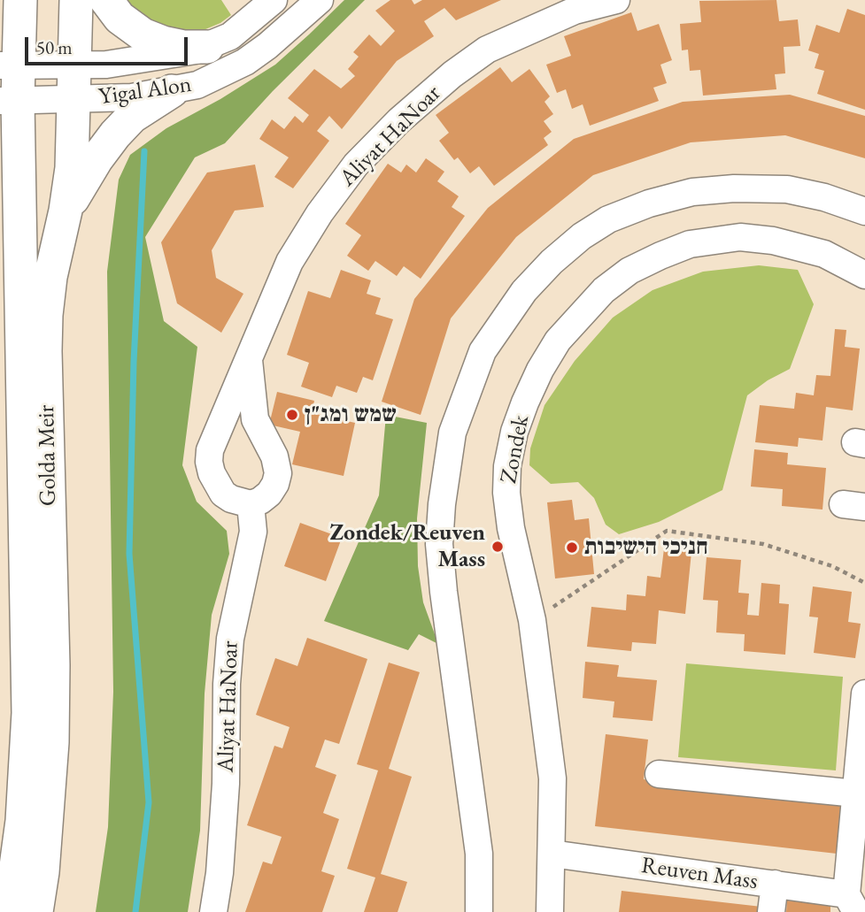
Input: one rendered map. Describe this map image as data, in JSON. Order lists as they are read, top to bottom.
{
  "streets": {
    "main road": ["Golda Meir"],
    "street": [
      "Yigal Alon",
      "Aliyat HaNoar",
      "Zondek",
      "Reuven Mass"
    ]
  },
  "crossings": [
    ["Yigal Alon", "Golda Meir"],
    ["Zondek", "Reuven Mass"]
  ],
  "places": ["שמש ומג\"ן", "Zondek/Reuven Mass", "חניכי הישיבות"],
  "scale_bar": "50 m"
}
